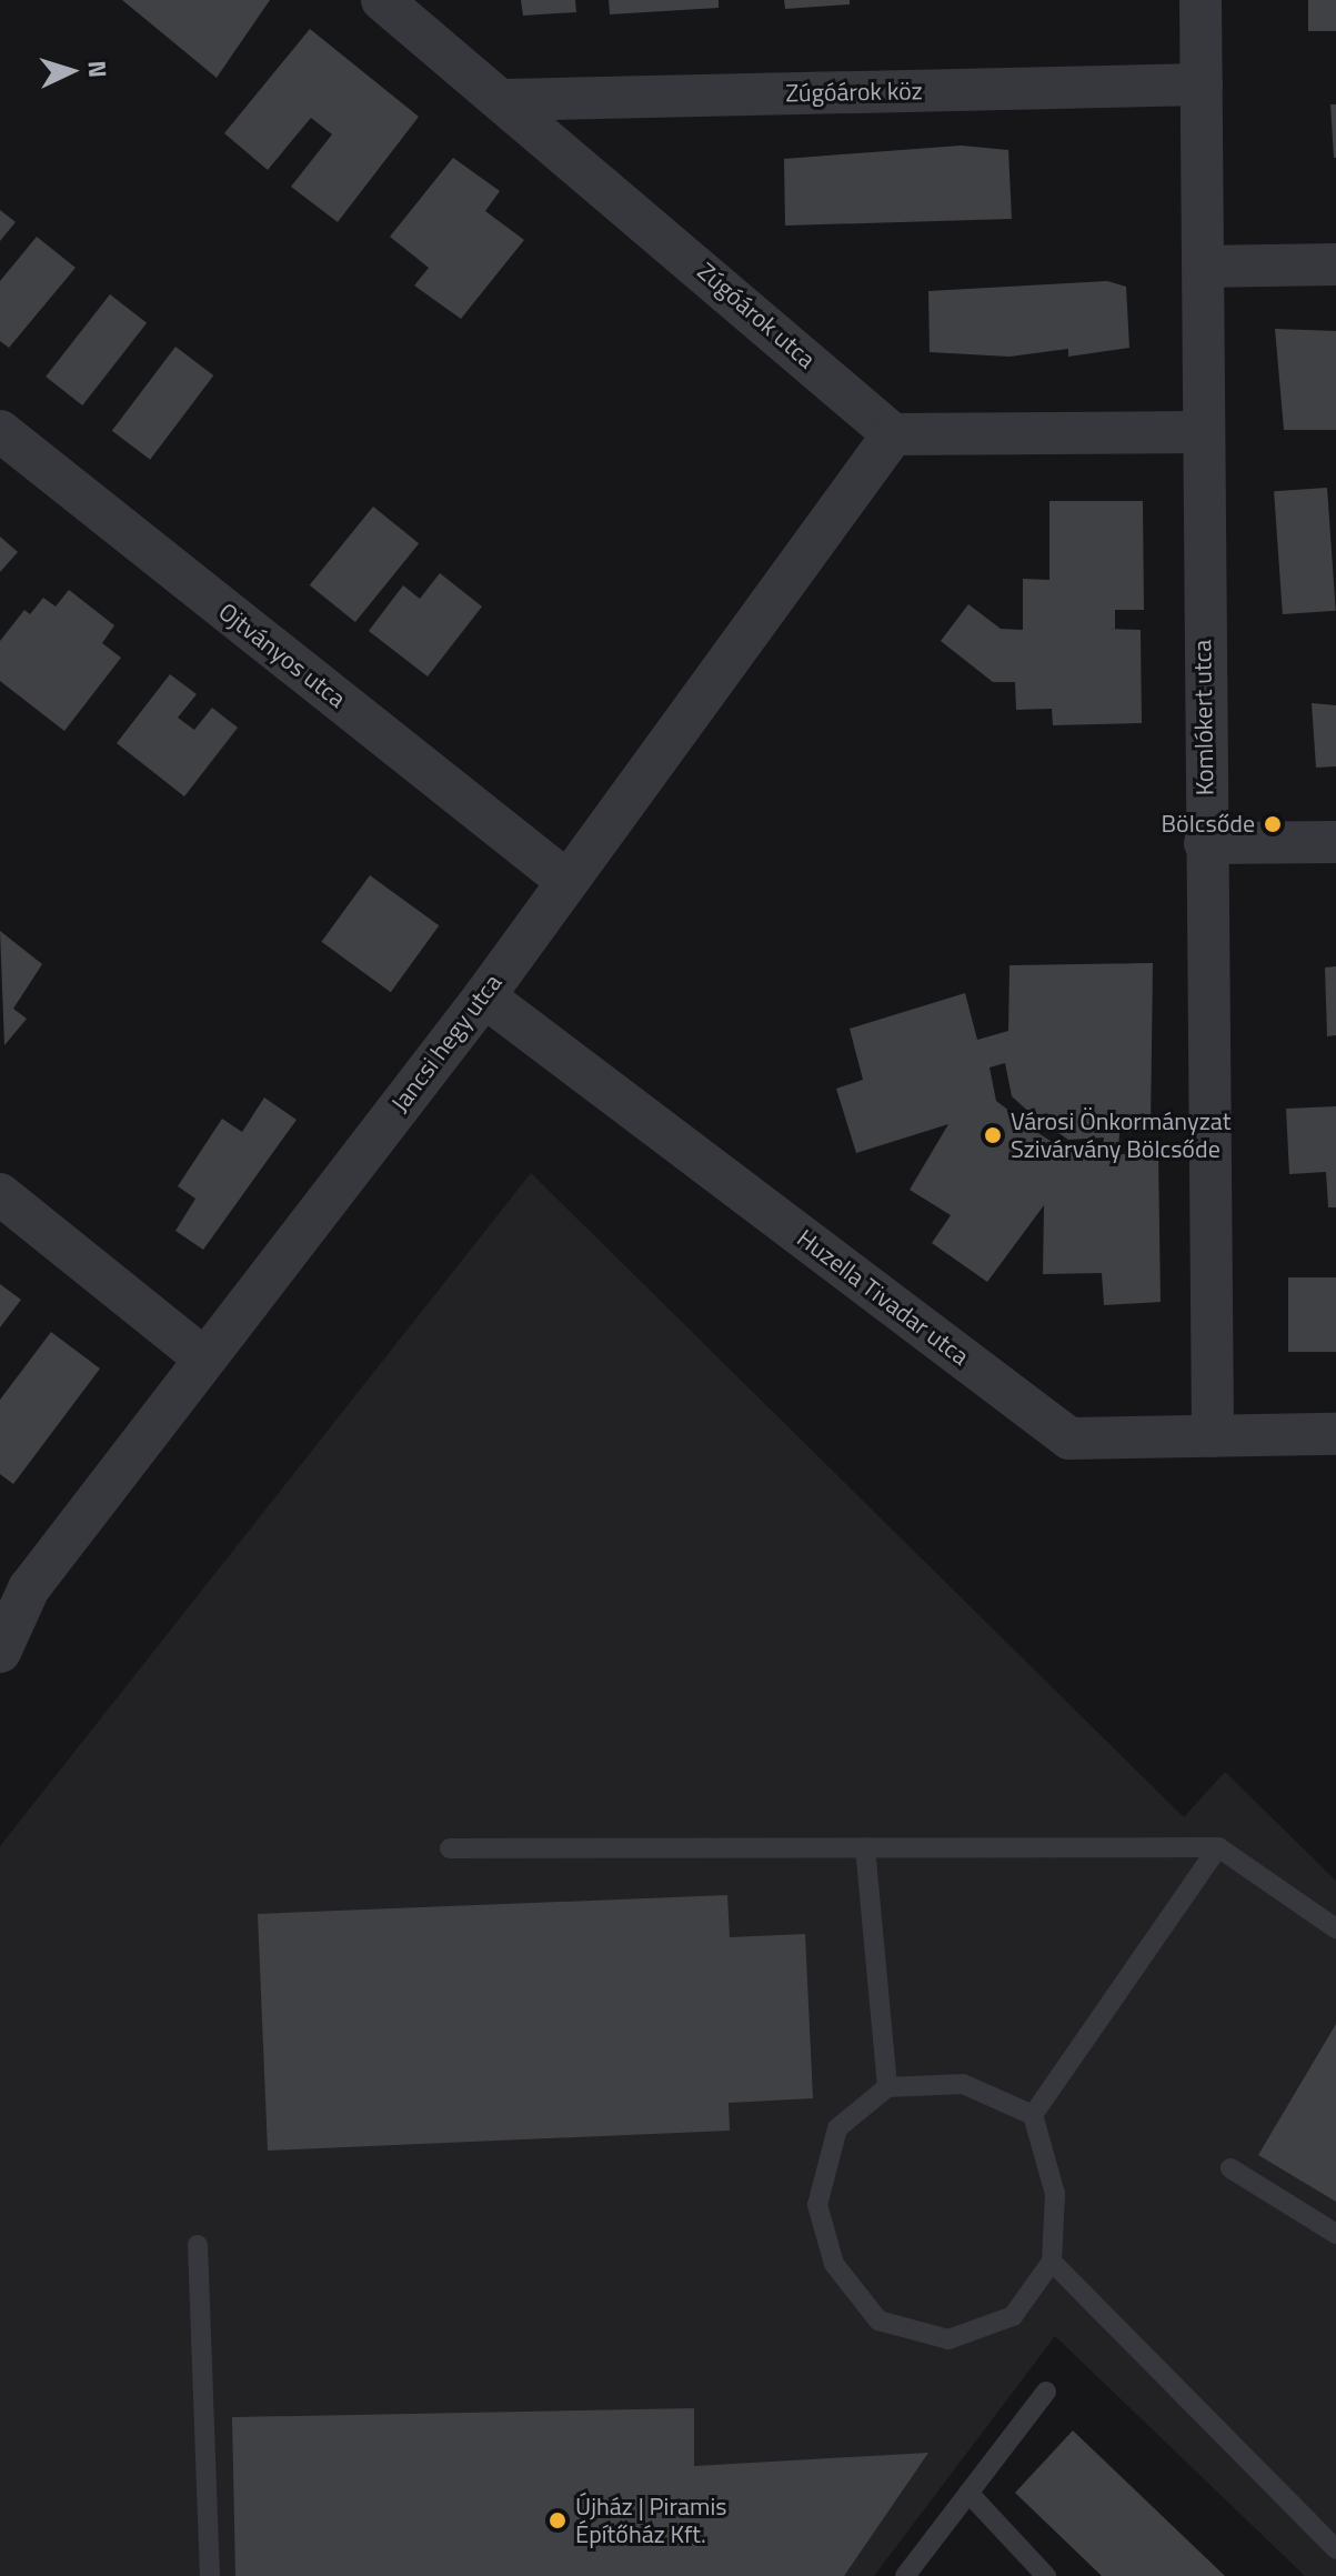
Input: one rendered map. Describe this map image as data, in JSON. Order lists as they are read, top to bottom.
{
  "streets": {
    "street": [
      "Zúgóárok köz",
      "Zúgóárok utca",
      "Ojtványos utca",
      "Komlókert utca",
      "Jancsi hegy utca",
      "Huzella Tivadar utca"
    ]
  },
  "crossings": [
    ["Zúgóárok köz", "Zúgóárok utca"],
    ["Zúgóárok köz", "Komlókert utca"],
    ["Zúgóárok utca", "Jancsi hegy utca"],
    ["Ojtványos utca", "Jancsi hegy utca"],
    ["Komlókert utca", "Huzella Tivadar utca"],
    ["Jancsi hegy utca", "Huzella Tivadar utca"]
  ],
  "places": ["Bölcsőde", "Városi Önkormányzat Szivárvány Bölcsőde", "Újház | Piramis Építőház Kft."],
  "north": "right"
}
